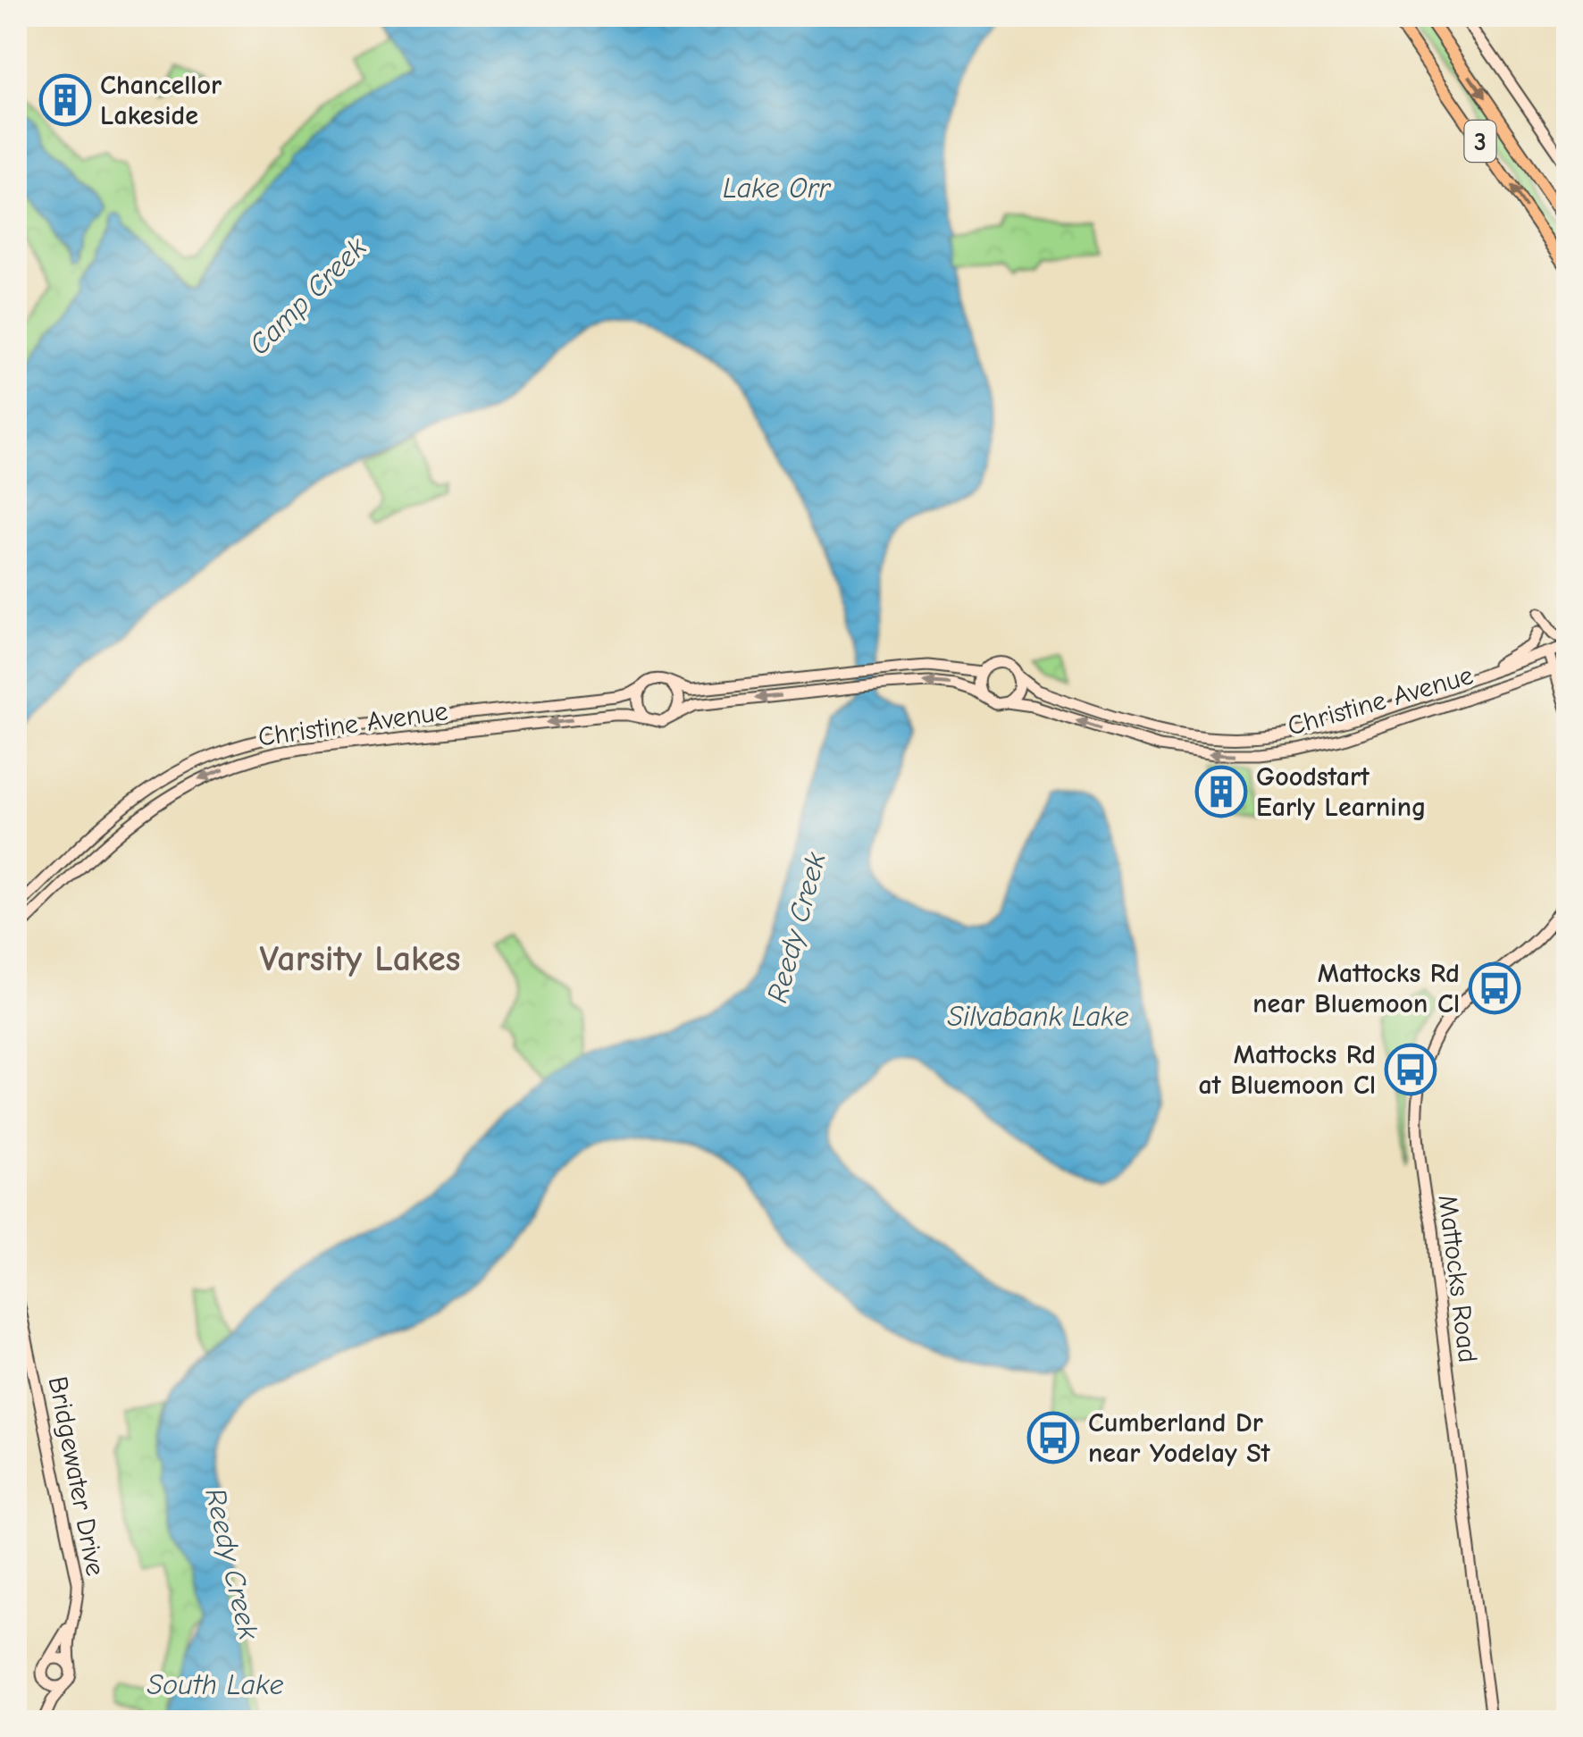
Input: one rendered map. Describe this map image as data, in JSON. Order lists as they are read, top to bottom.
{
  "streets": {
    "main road": [
      "3",
      "Christine Avenue",
      "Mattocks Road",
      "Bridgewater Drive"
    ]
  },
  "districts": ["Varsity Lakes"],
  "water": [
    "Lake Orr",
    "Camp Creek",
    "Reedy Creek",
    "Silvabank Lake",
    "South Lake"
  ],
  "places": {
    "building": ["Chancellor Lakeside", "Goodstart Early Learning"],
    "bus stop": ["Mattocks Rd near Bluemoon Cl", "Mattocks Rd at Bluemoon Cl", "Cumberland Dr near Yodelay St"]
  }
}
